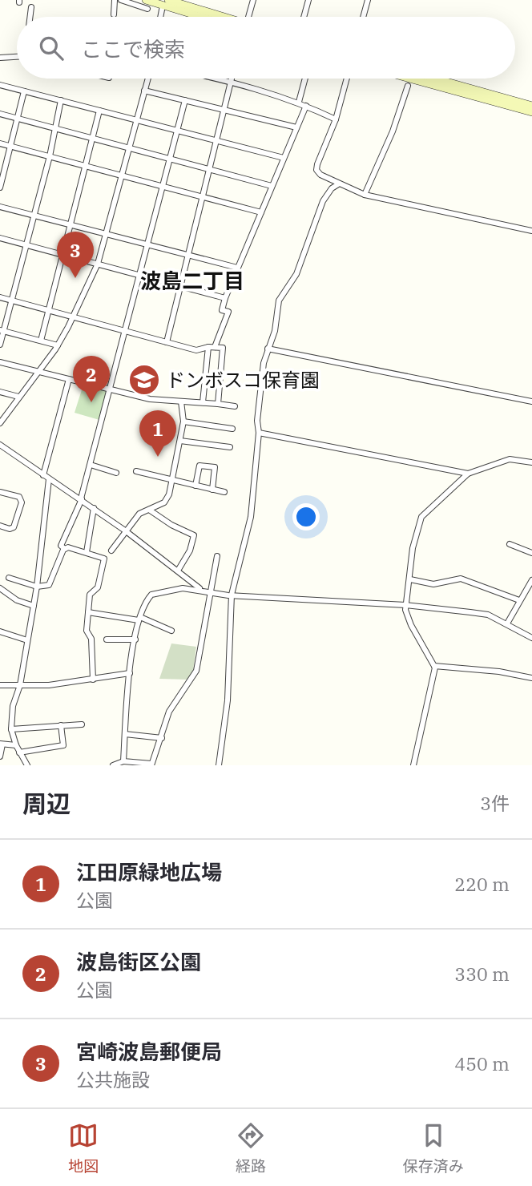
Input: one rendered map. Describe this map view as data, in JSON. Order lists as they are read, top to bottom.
{
  "districts": ["波島二丁目"],
  "places": {
    "school or university": ["ドンボスコ保育園"]
  },
  "page": {
    "search": "ここで検索",
    "pins": ["3", "2", "1"],
    "heading": ["周辺", "3件"],
    "list": [
      {
        "mark": "1",
        "name": "江田原緑地広場",
        "note": "公園",
        "value": "220 m"
      },
      {
        "mark": "2",
        "name": "波島街区公園",
        "note": "公園",
        "value": "330 m"
      },
      {
        "mark": "3",
        "name": "宮崎波島郵便局",
        "note": "公共施設",
        "value": "450 m"
      }
    ],
    "nav": ["地図", "経路", "保存済み"]
  }
}
